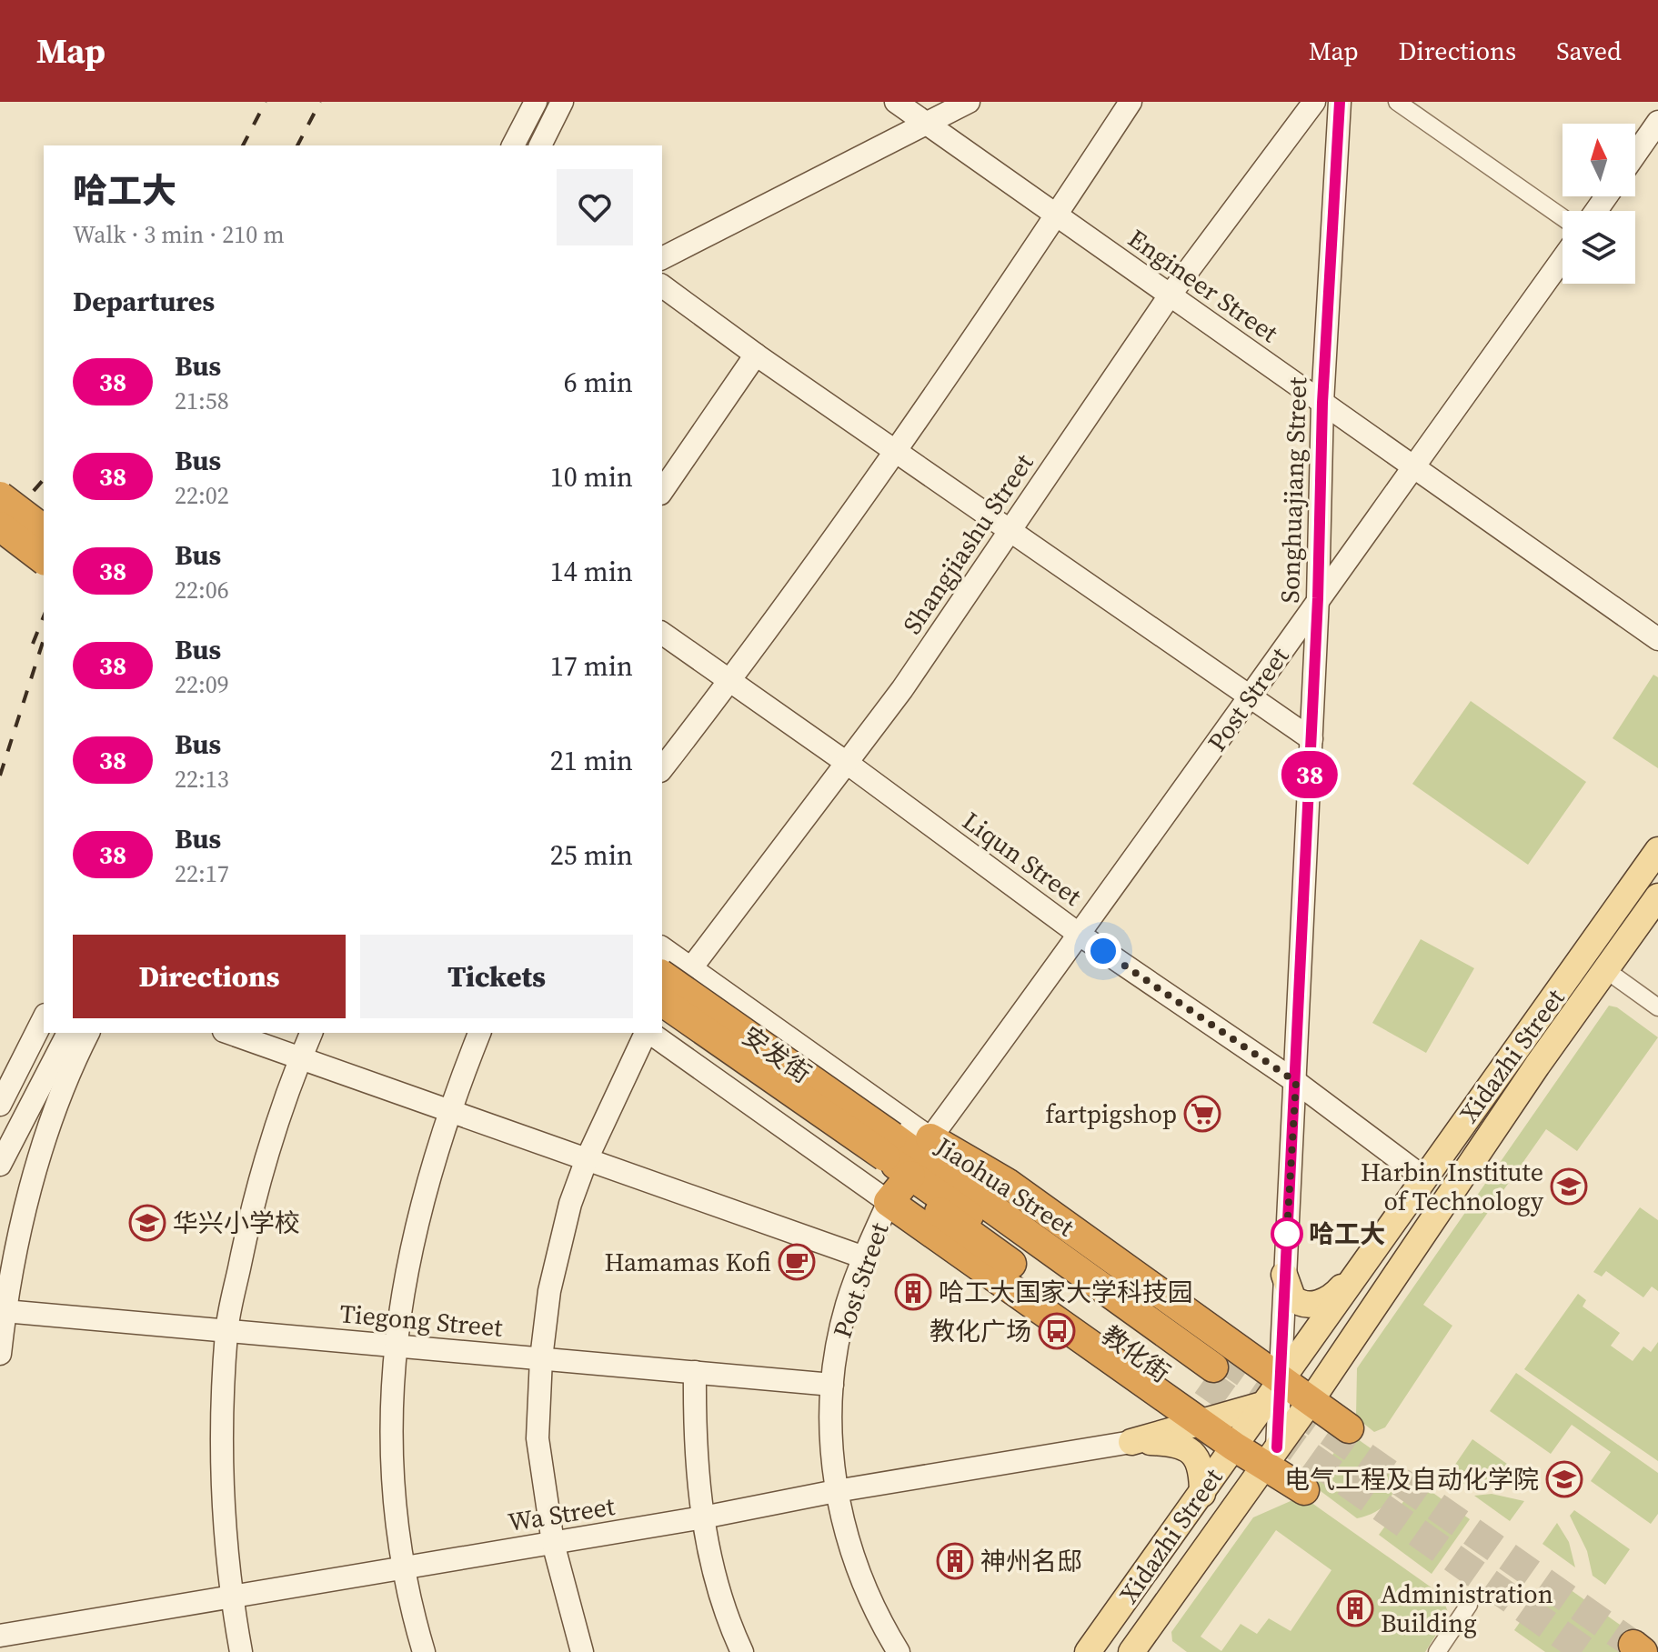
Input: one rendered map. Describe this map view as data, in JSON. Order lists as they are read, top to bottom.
{
  "streets": {
    "highway": ["安发街", "Jiaohua Street"],
    "main road": ["Xidazhi Street"],
    "street": [
      "Engineer Street",
      "Songhuajiang Street",
      "Shangjiashu Street",
      "Post Street",
      "Liqun Street",
      "Tiegong Street",
      "Wa Street"
    ]
  },
  "crossings": [
    ["Engineer Street", "Songhuajiang Street"],
    ["Engineer Street", "Shangjiashu Street"],
    ["Engineer Street", "Post Street"],
    ["Songhuajiang Street", "Post Street"],
    ["Songhuajiang Street", "Liqun Street"],
    ["Songhuajiang Street", "Xidazhi Street"],
    ["Songhuajiang Street", "Jiaohua Street"],
    ["Shangjiashu Street", "Liqun Street"],
    ["Shangjiashu Street", "Jiaohua Street"],
    ["Post Street", "Liqun Street"],
    ["Post Street", "Jiaohua Street"],
    ["Post Street", "Tiegong Street"],
    ["Post Street", "Wa Street"],
    ["Liqun Street", "Xidazhi Street"],
    ["Xidazhi Street", "Jiaohua Street"]
  ],
  "places": {
    "supermarket": ["fartpigshop"],
    "school or university": ["Harbin Institute of Technology", "华兴小学校", "电气工程及自动化学院"],
    "other": ["哈工大"],
    "cafe": ["Hamamas Kofi"],
    "building": ["哈工大国家大学科技园", "神州名邸", "Administration Building"],
    "bus stop": ["教化广场"]
  },
  "lines": ["bus line 38"],
  "north": "top",
  "page": {
    "header": "Map",
    "nav": ["Map", "Directions", "Saved"],
    "on_map": "38",
    "heading": [
      ["哈工大", "Walk · 3 min · 210 m"],
      "Departures"
    ],
    "list": [
      {
        "mark": "38",
        "name": "Bus",
        "note": "21:58",
        "value": "6 min"
      },
      {
        "mark": "38",
        "name": "Bus",
        "note": "22:02",
        "value": "10 min"
      },
      {
        "mark": "38",
        "name": "Bus",
        "note": "22:06",
        "value": "14 min"
      },
      {
        "mark": "38",
        "name": "Bus",
        "note": "22:09",
        "value": "17 min"
      },
      {
        "mark": "38",
        "name": "Bus",
        "note": "22:13",
        "value": "21 min"
      },
      {
        "mark": "38",
        "name": "Bus",
        "note": "22:17",
        "value": "25 min"
      }
    ],
    "buttons": ["Directions", "Tickets"]
  }
}
